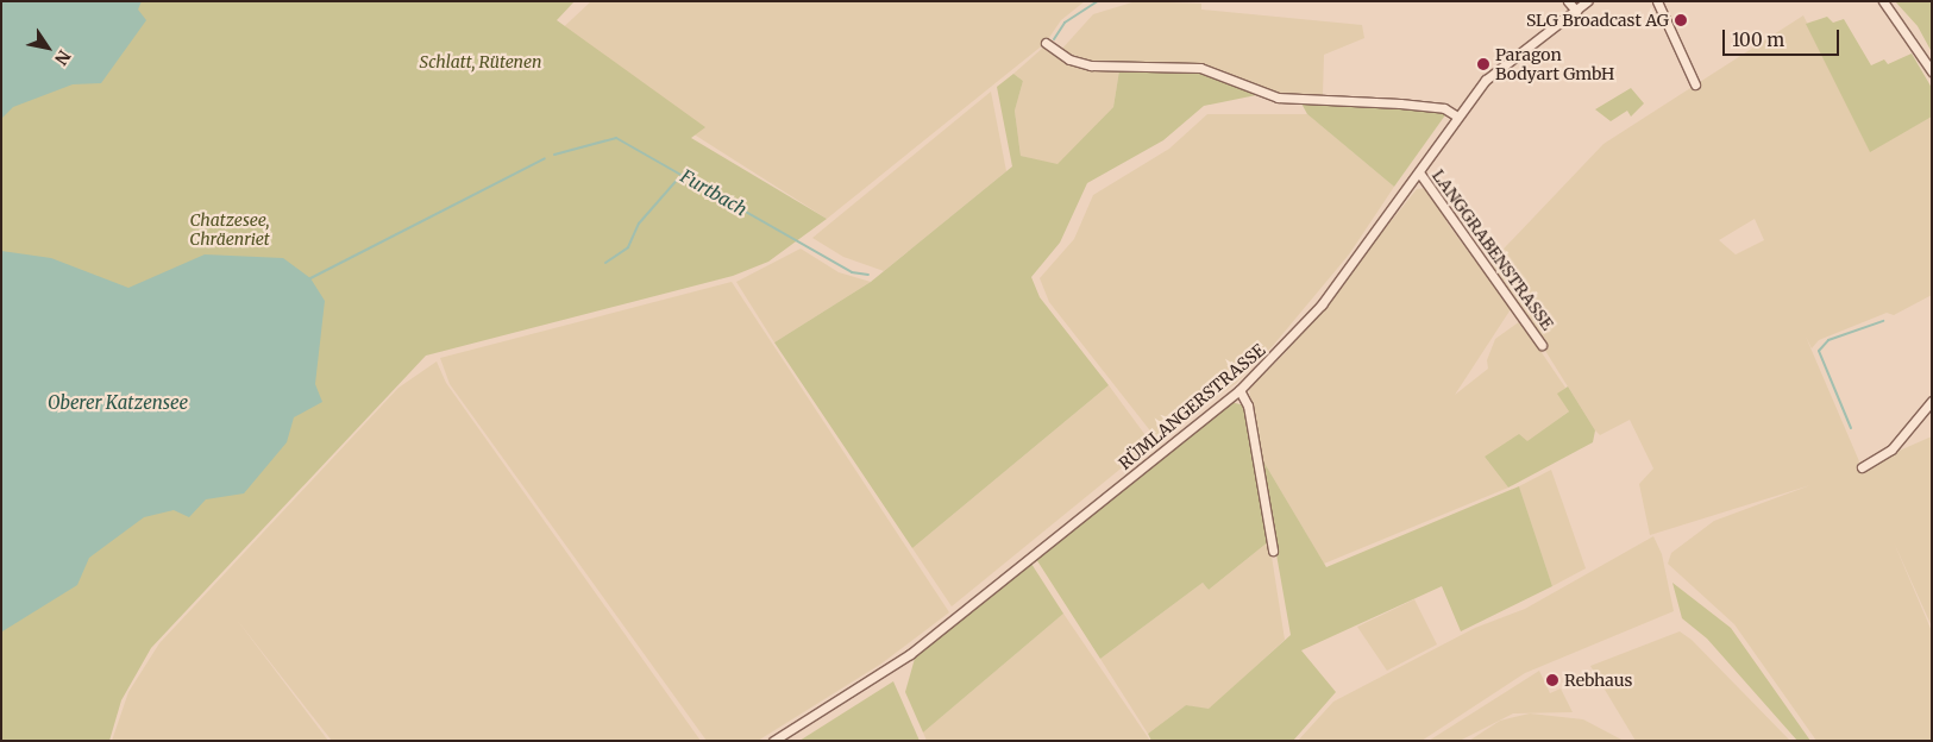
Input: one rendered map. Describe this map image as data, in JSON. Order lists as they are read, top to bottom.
{
  "streets": {
    "street": ["LANGGRABENSTRASSE", "RÜMLANGERSTRASSE"]
  },
  "crossings": [
    ["LANGGRABENSTRASSE", "RÜMLANGERSTRASSE"]
  ],
  "water": ["Furtbach", "Oberer Katzensee"],
  "parks": ["Schlatt, Rütenen", "Chatzesee, Chräenriet"],
  "places": ["SLG Broadcast AG", "Paragon Bodyart GmbH", "Rebhaus"],
  "scale_bar": "100 m",
  "north": "bottom right"
}
